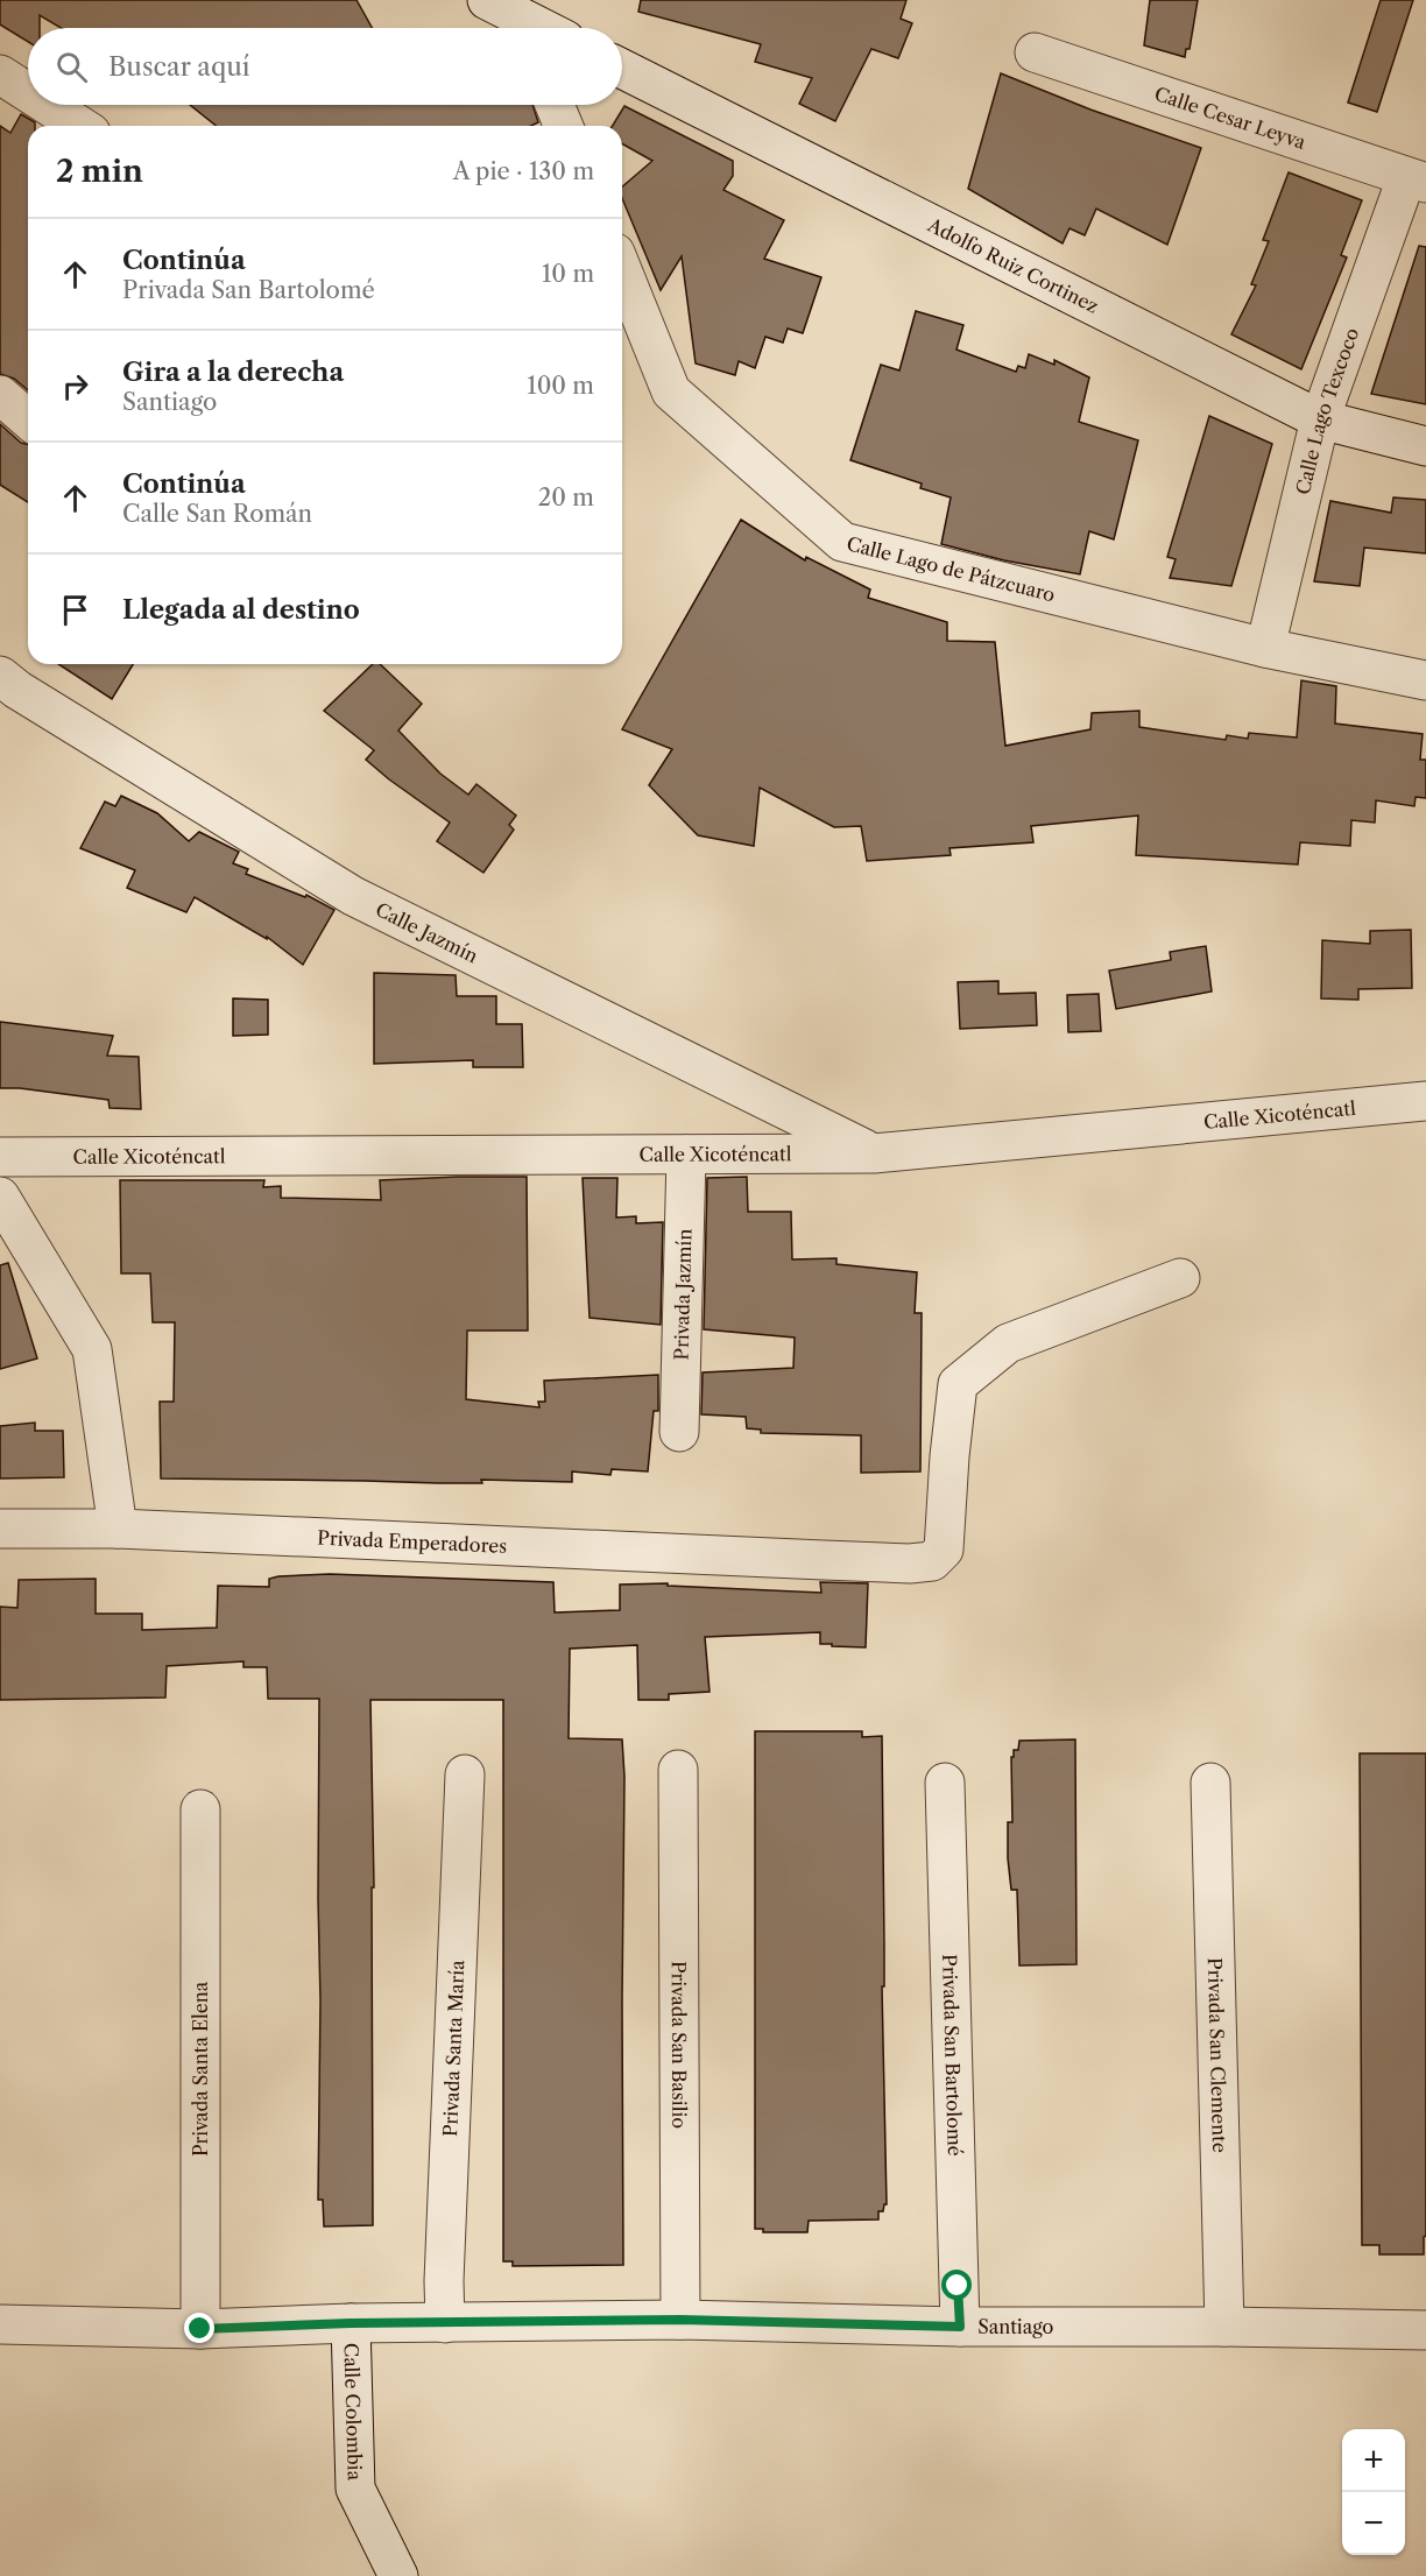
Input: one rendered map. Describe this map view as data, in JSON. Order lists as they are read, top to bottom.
{
  "streets": {
    "street": [
      "Calle Cesar Leyva",
      "Adolfo Ruiz Cortinez",
      "Calle Lago Texcoco",
      "Calle Lago de Pátzcuaro",
      "Calle Jazmín",
      "Calle Xicoténcatl",
      "Privada Jazmín",
      "Privada Emperadores",
      "Privada San Basilio",
      "Privada Santa María",
      "Privada San Bartolomé",
      "Privada San Clemente",
      "Privada Santa Elena",
      "Santiago",
      "Calle Colombia"
    ]
  },
  "crossings": [
    ["Calle Cesar Leyva", "Calle Lago Texcoco"],
    ["Adolfo Ruiz Cortinez", "Calle Lago Texcoco"],
    ["Calle Lago Texcoco", "Calle Lago de Pátzcuaro"],
    ["Calle Jazmín", "Calle Xicoténcatl"],
    ["Calle Xicoténcatl", "Privada Jazmín"],
    ["Privada San Basilio", "Santiago"],
    ["Privada Santa María", "Santiago"],
    ["Privada San Bartolomé", "Santiago"],
    ["Privada San Clemente", "Santiago"],
    ["Privada Santa Elena", "Santiago"],
    ["Santiago", "Calle Colombia"]
  ],
  "page": {
    "search": "Buscar aquí",
    "heading": ["2 min", "A pie · 130 m"],
    "list": [
      ["Continúa", "Privada San Bartolomé", "10 m"],
      ["Gira a la derecha", "Santiago", "100 m"],
      ["Continúa", "Calle San Román", "20 m"],
      "Llegada al destino"
    ],
    "map_buttons": ["+", "−"]
  }
}
